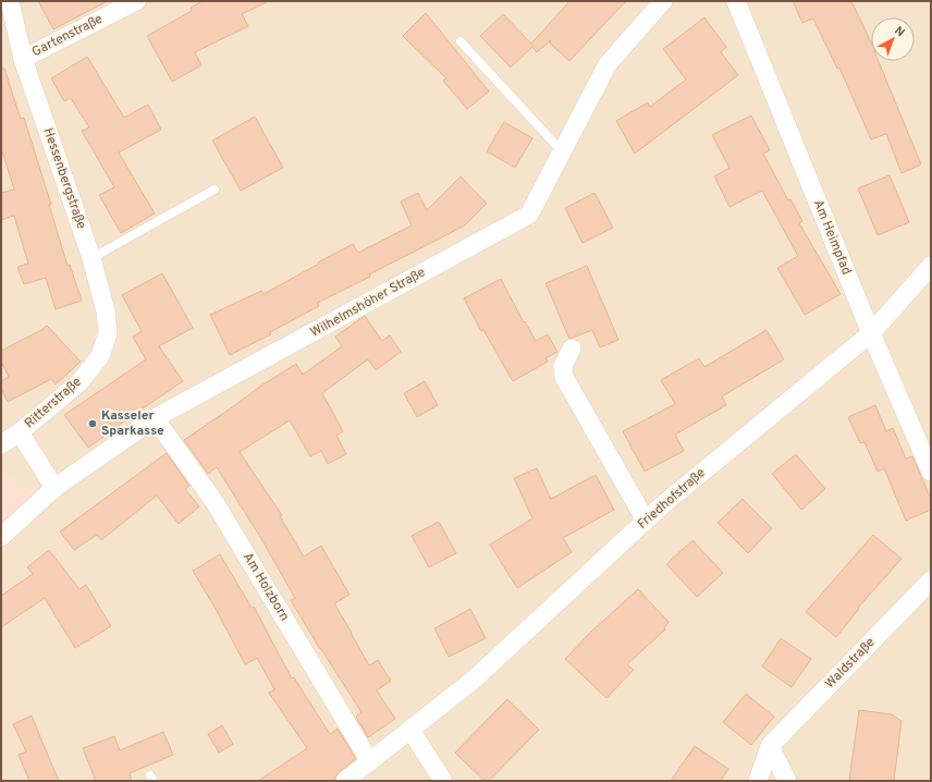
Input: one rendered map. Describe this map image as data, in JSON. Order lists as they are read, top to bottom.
{
  "streets": {
    "street": [
      "Gartenstraße",
      "Hessenbergstraße",
      "Am Heimpfad",
      "Wilhelmshöher Straße",
      "Ritterstraße",
      "Friedhofstraße",
      "Am Holzborn",
      "Waldstraße"
    ]
  },
  "crossings": [
    ["Gartenstraße", "Hessenbergstraße"],
    ["Hessenbergstraße", "Ritterstraße"],
    ["Am Heimpfad", "Friedhofstraße"],
    ["Wilhelmshöher Straße", "Am Holzborn"],
    ["Friedhofstraße", "Am Holzborn"]
  ],
  "places": ["Kasseler Sparkasse"],
  "north": "top right"
}
